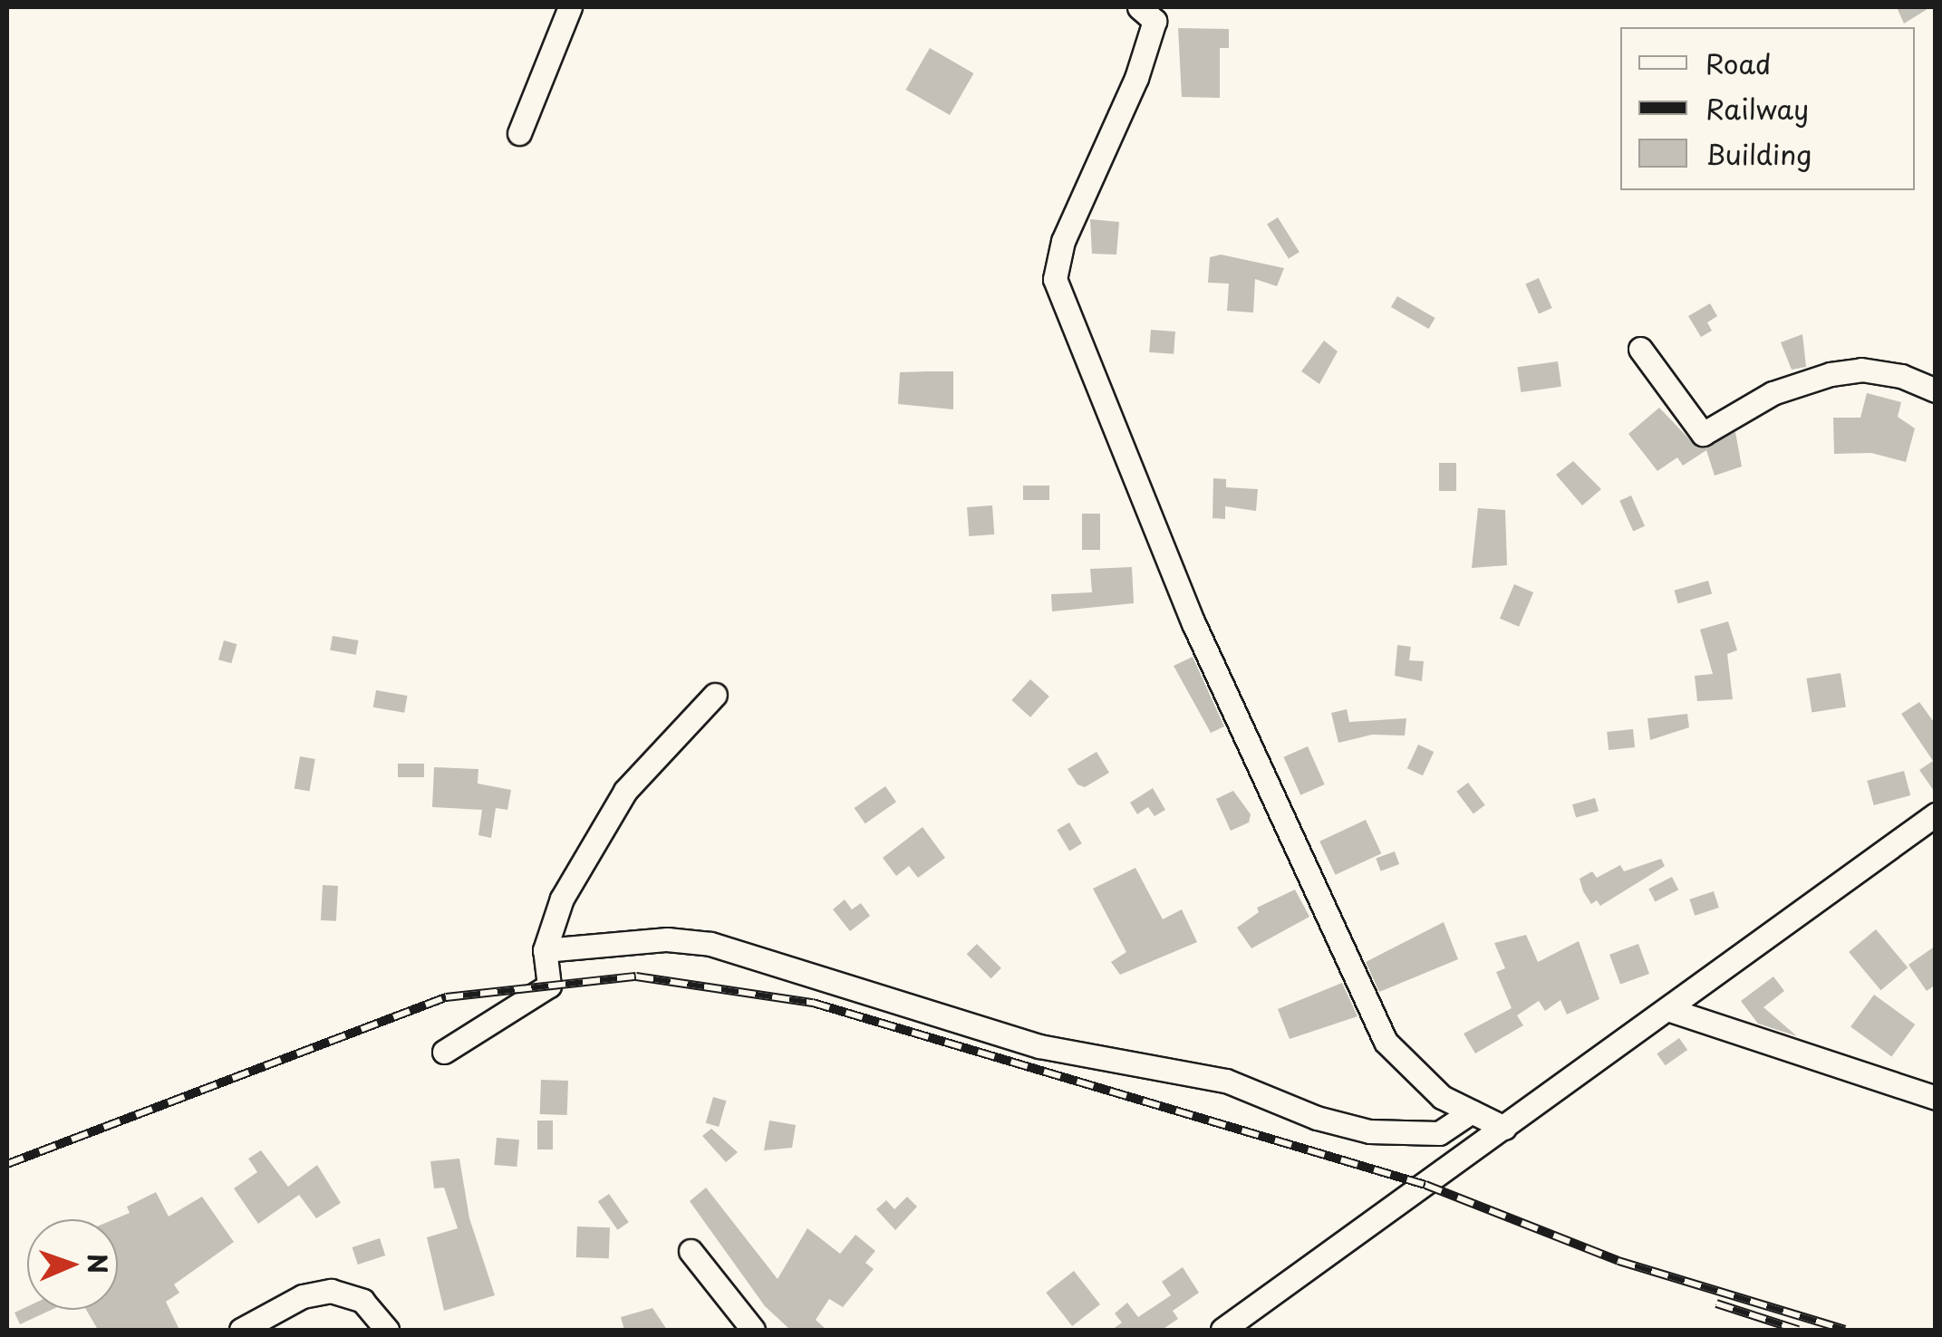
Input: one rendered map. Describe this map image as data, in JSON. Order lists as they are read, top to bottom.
{
  "legend": ["Road", "Railway", "Building"],
  "north": "right"
}
